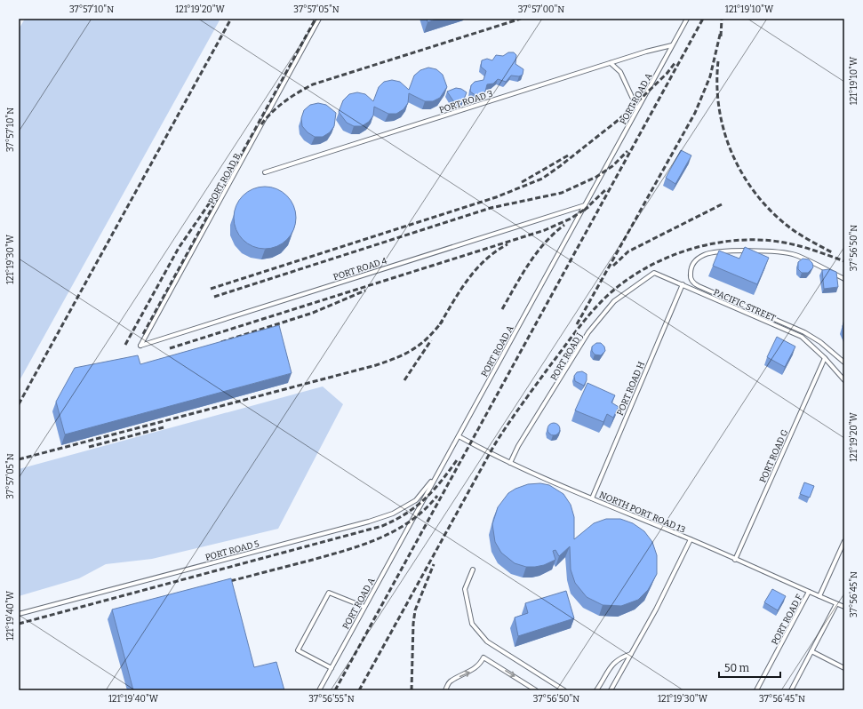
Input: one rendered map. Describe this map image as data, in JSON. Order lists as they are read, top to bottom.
{
  "streets": {
    "lane": [
      "PORT ROAD A",
      "PORT ROAD 3",
      "PORT ROAD B",
      "PORT ROAD 4",
      "PACIFIC STREET",
      "PORT ROAD J",
      "PORT ROAD H",
      "PORT ROAD G",
      "NORTH PORT ROAD 13",
      "PORT ROAD 5",
      "PORT ROAD F"
    ]
  },
  "crossings": [
    ["PORT ROAD A", "PORT ROAD 3"],
    ["PORT ROAD A", "PORT ROAD 4"],
    ["PORT ROAD A", "NORTH PORT ROAD 13"],
    ["PORT ROAD A", "PORT ROAD 5"],
    ["PORT ROAD B", "PORT ROAD 4"],
    ["PACIFIC STREET", "PORT ROAD J"],
    ["PACIFIC STREET", "PORT ROAD H"],
    ["PACIFIC STREET", "PORT ROAD G"],
    ["PORT ROAD J", "NORTH PORT ROAD 13"],
    ["PORT ROAD H", "NORTH PORT ROAD 13"],
    ["PORT ROAD G", "NORTH PORT ROAD 13"],
    ["NORTH PORT ROAD 13", "PORT ROAD F"]
  ],
  "scale_bar": "50 m",
  "coordinates": [
    "37°57'10\"N",
    "121°19'20\"W",
    "37°57'05\"N",
    "37°57'00\"N",
    "121°19'10\"W",
    "37°56'50\"N",
    "121°19'30\"W",
    "37°56'45\"N",
    "121°19'40\"W",
    "37°56'55\"N"
  ]
}
